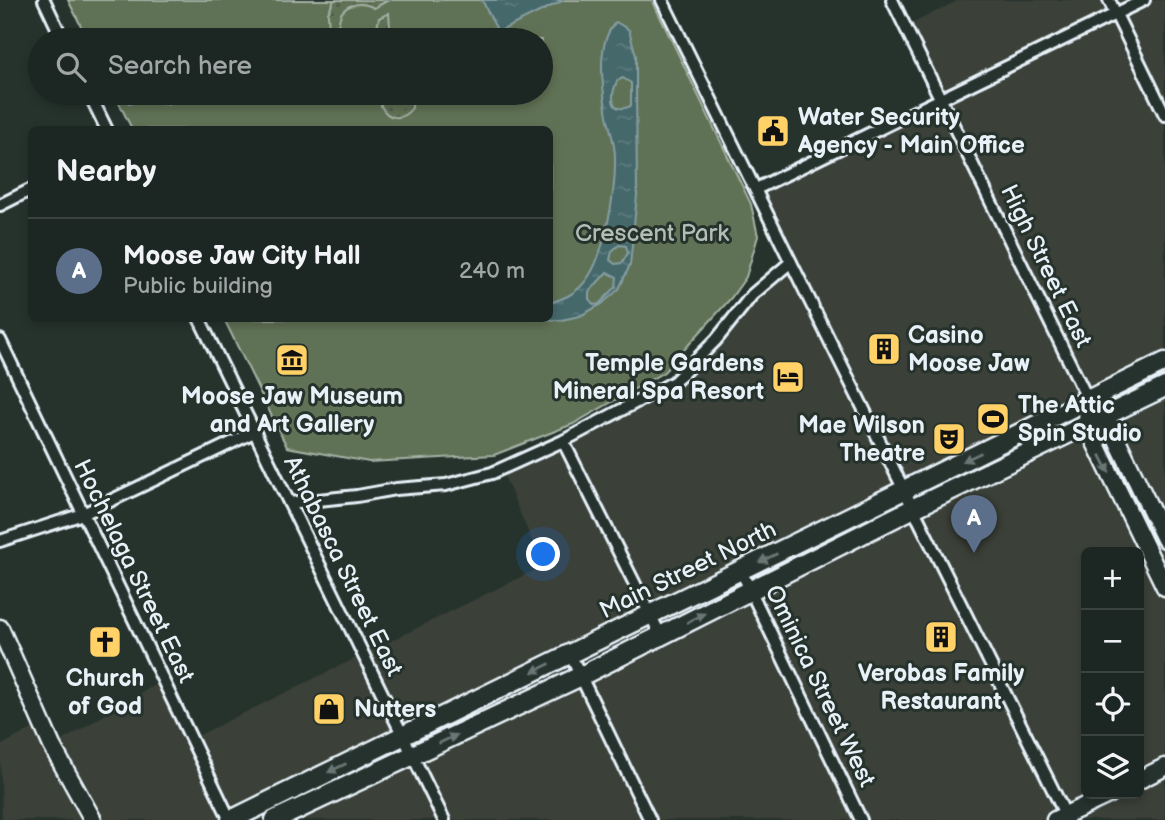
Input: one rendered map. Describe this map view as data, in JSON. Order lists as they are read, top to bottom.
{
  "streets": {
    "main road": ["Main Street North"],
    "street": [
      "High Street East",
      "Athabasca Street East",
      "Hochelaga Street East",
      "Ominica Street West"
    ]
  },
  "crossings": [
    ["High Street East", "Main Street North"],
    ["Athabasca Street East", "Main Street North"],
    ["Main Street North", "Hochelaga Street East"],
    ["Main Street North", "Ominica Street West"]
  ],
  "parks": ["Crescent Park"],
  "places": {
    "public building": ["Water Security Agency - Main Office"],
    "building": ["Casino Moose Jaw", "Verobas Family Restaurant"],
    "museum": ["Moose Jaw Museum and Art Gallery"],
    "hotel": ["Temple Gardens Mineral Spa Resort"],
    "sports": ["The Attic Spin Studio"],
    "theatre": ["Mae Wilson Theatre"],
    "church": ["Church of God"],
    "shop": ["Nutters"]
  },
  "page": {
    "search": "Search here",
    "heading": "Nearby",
    "list": [
      {
        "mark": "A",
        "name": "Moose Jaw City Hall",
        "note": "Public building",
        "value": "240 m"
      }
    ],
    "pins": "A",
    "map_buttons": ["+", "−"]
  }
}
